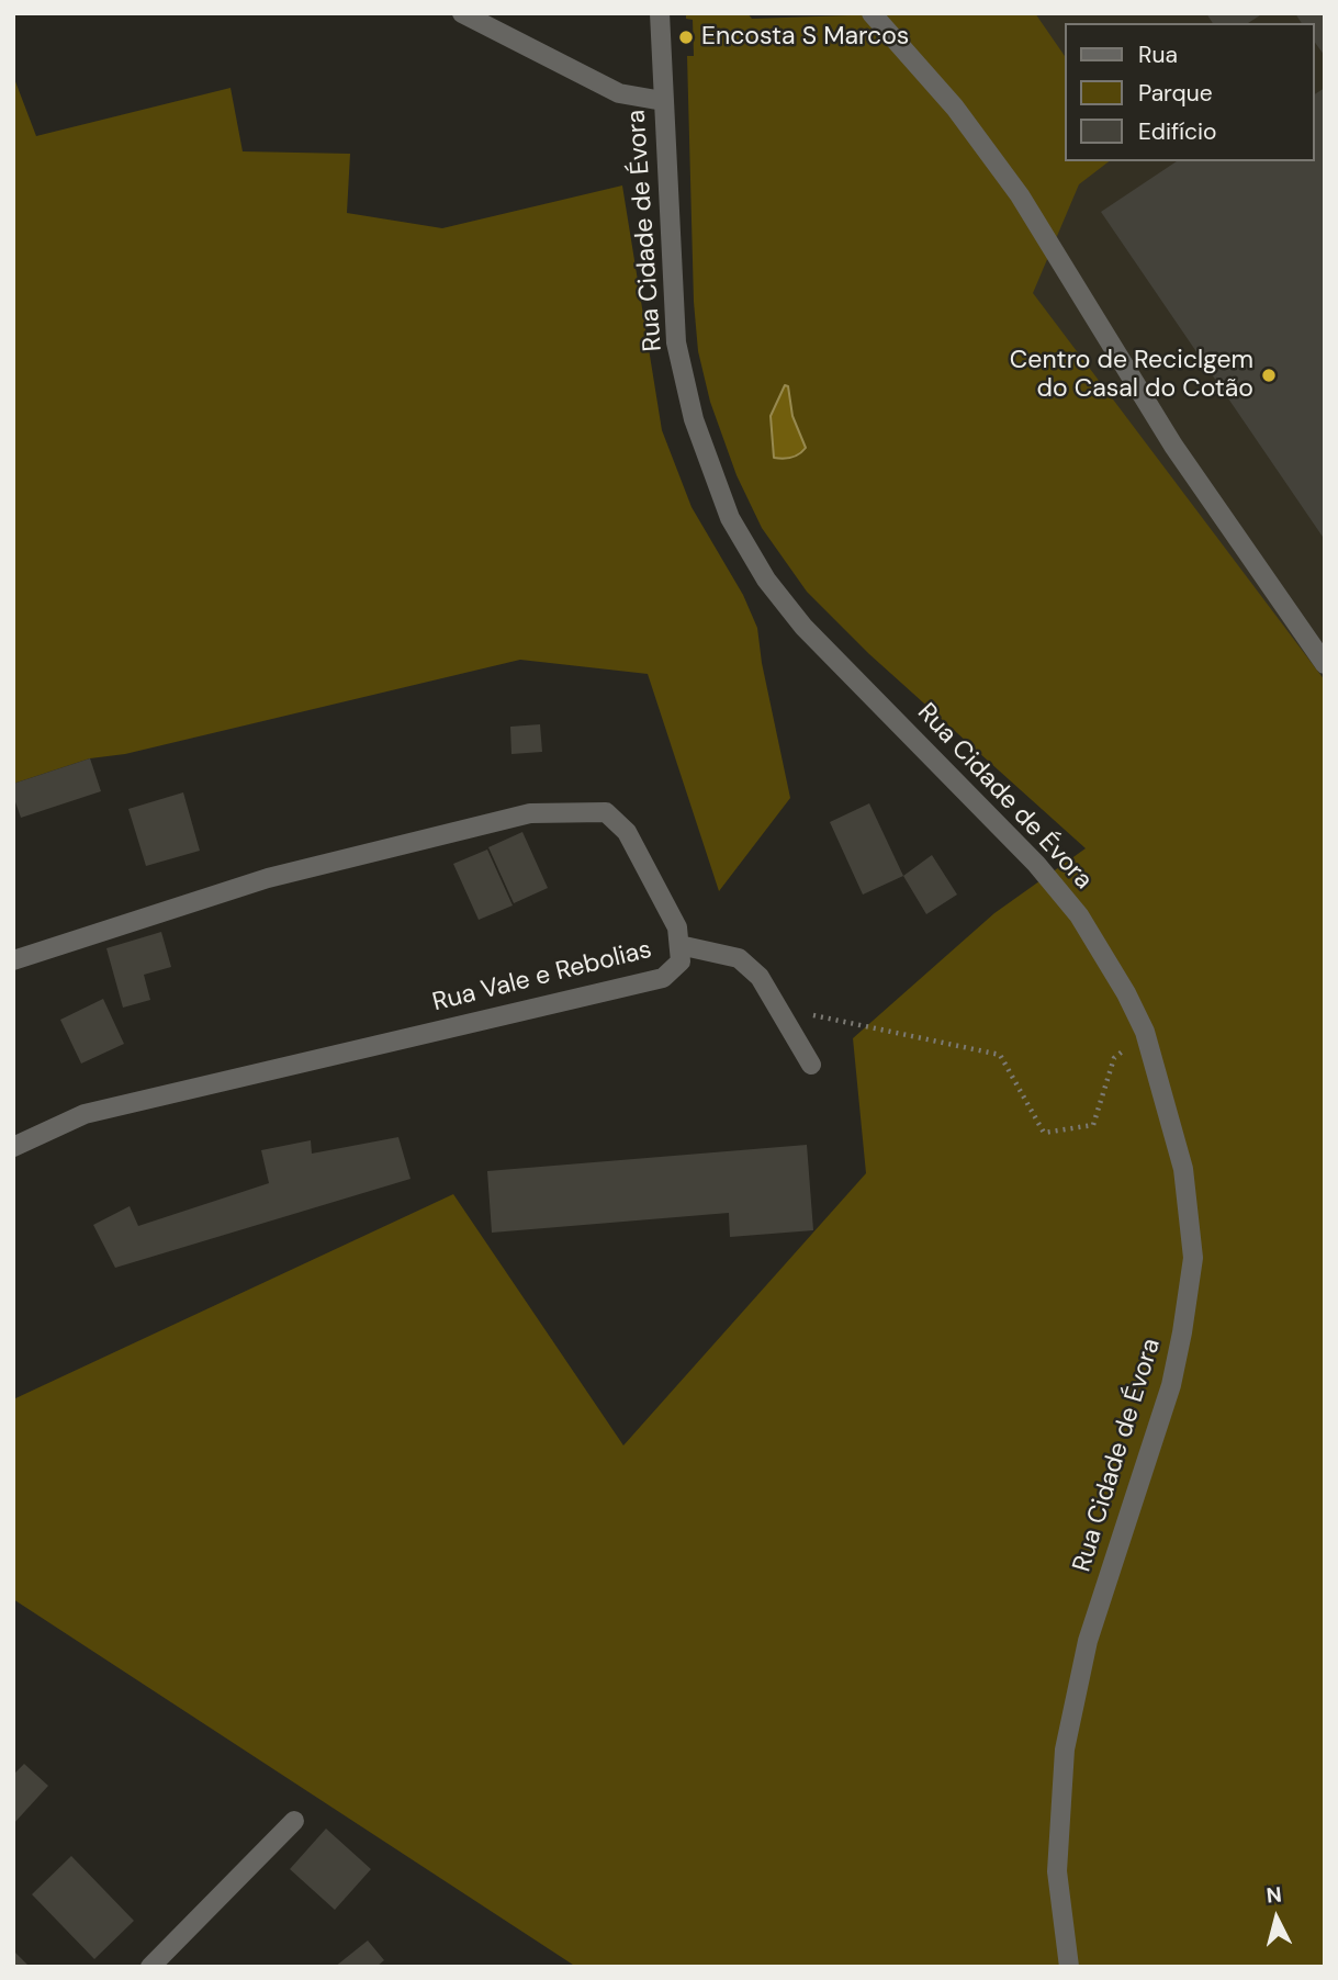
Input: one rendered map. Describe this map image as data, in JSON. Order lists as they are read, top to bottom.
{
  "streets": {
    "street": ["Rua Cidade de Évora", "Rua Vale e Rebolias"]
  },
  "places": ["Encosta S Marcos", "Centro de Reciclgem do Casal do Cotão"],
  "legend": ["Rua", "Parque", "Edifício"],
  "north": "top"
}
